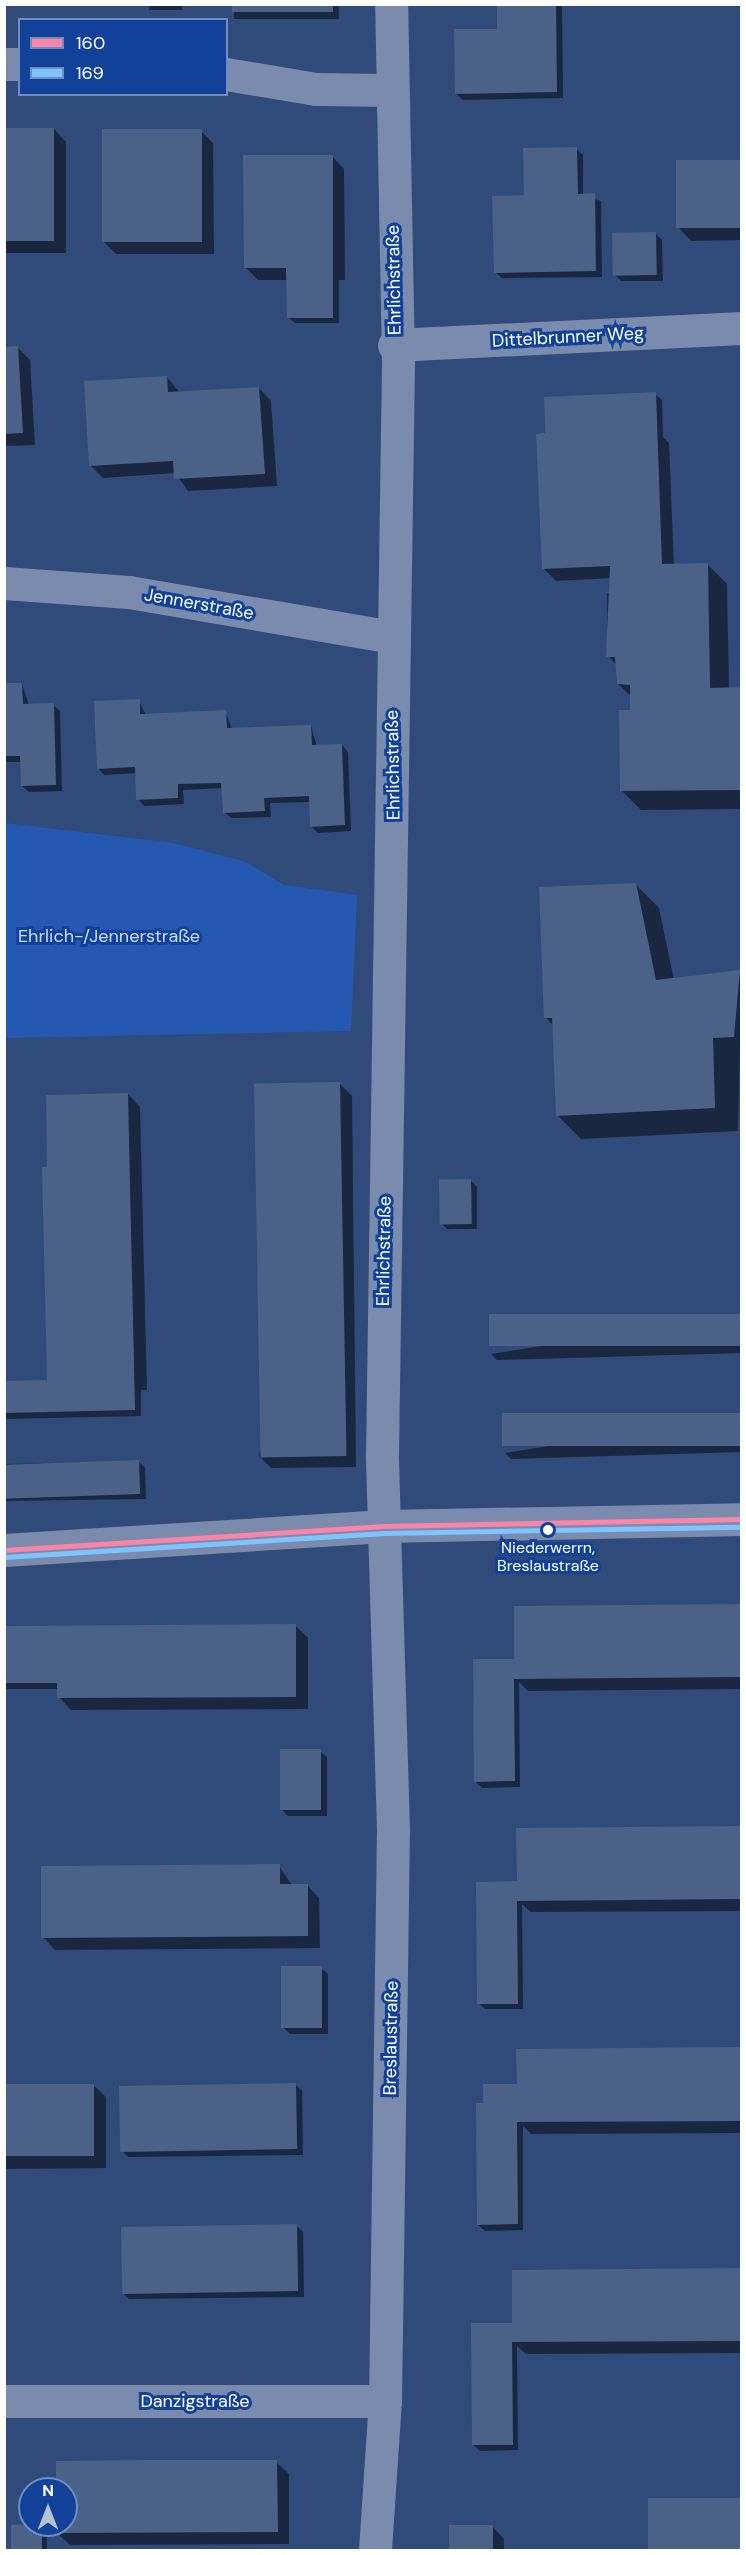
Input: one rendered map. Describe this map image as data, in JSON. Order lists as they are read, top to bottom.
{
  "streets": {
    "street": [
      "Ehrlichstraße",
      "Dittelbrunner Weg",
      "Jennerstraße",
      "Breslaustraße",
      "Danzigstraße"
    ]
  },
  "crossings": [
    ["Ehrlichstraße", "Dittelbrunner Weg"],
    ["Ehrlichstraße", "Jennerstraße"],
    ["Ehrlichstraße", "Breslaustraße"],
    ["Breslaustraße", "Danzigstraße"]
  ],
  "parks": ["Ehrlich-/Jennerstraße"],
  "places": ["Niederwerrn, Breslaustraße"],
  "lines": ["transit line 160", "transit line 169"],
  "legend": ["160", "169"],
  "north": "top"
}
